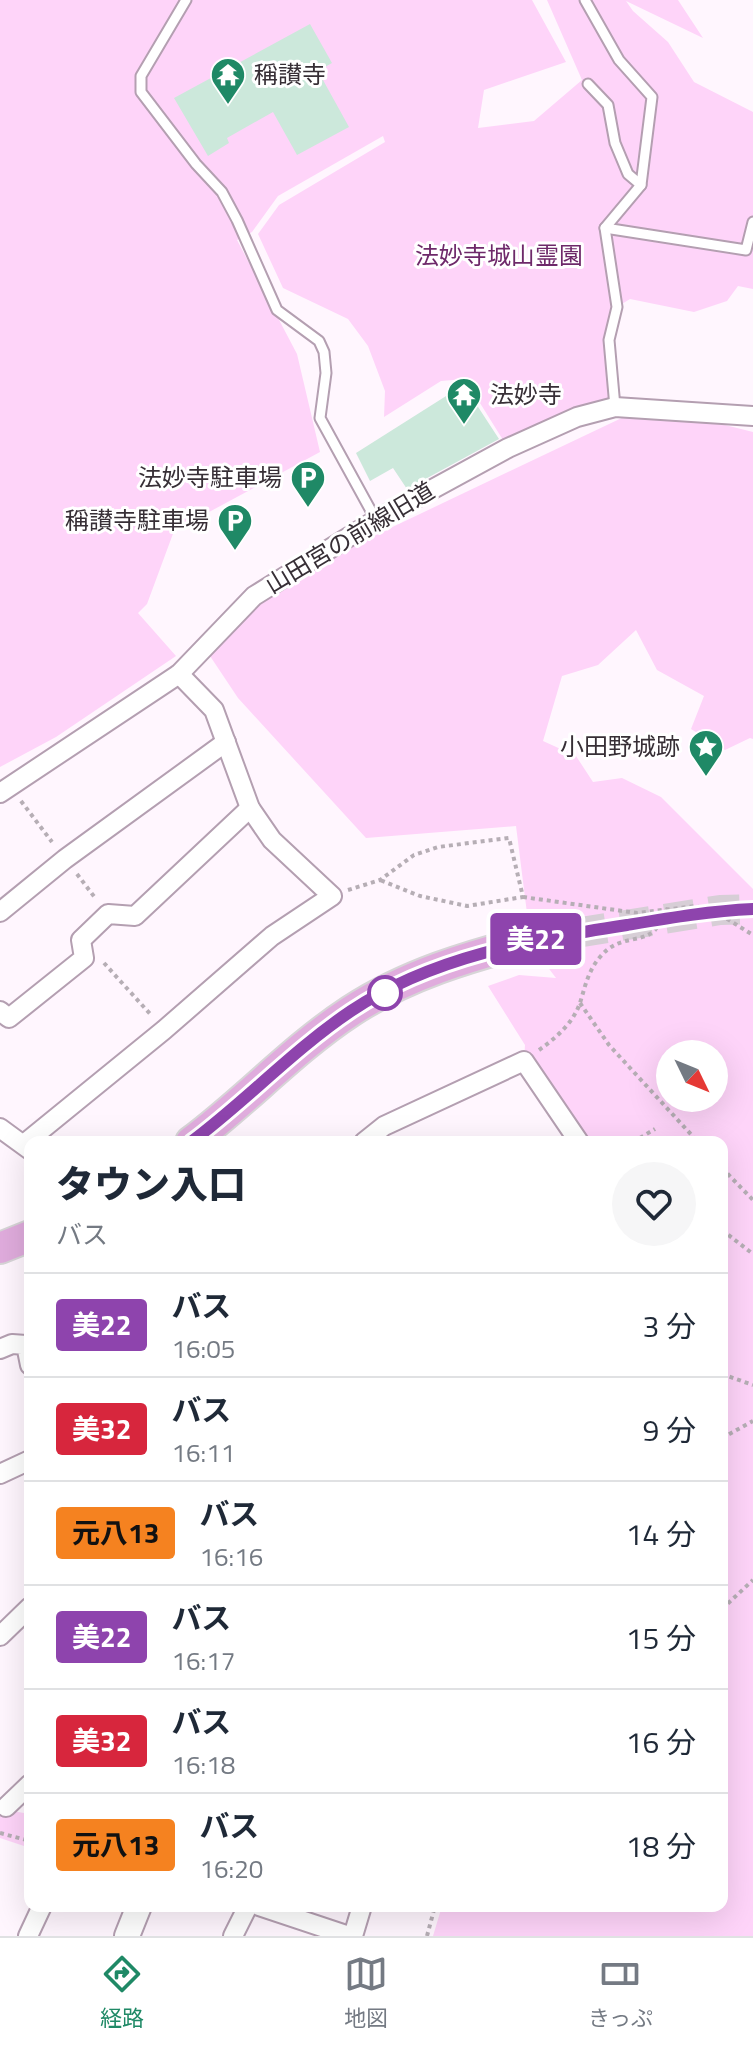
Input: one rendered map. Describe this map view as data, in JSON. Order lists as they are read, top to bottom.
{
  "streets": {
    "street": ["山田宮の前線旧道"]
  },
  "parks": ["法妙寺城山霊園"],
  "places": {
    "temple": ["稱讃寺", "法妙寺"],
    "parking": ["法妙寺駐車場", "稱讃寺駐車場"],
    "place": ["小田野城跡"]
  },
  "lines": ["bus line 美22"],
  "north": "bottom right",
  "page": {
    "on_map": "美22",
    "heading": ["タウン入口", "バス"],
    "list": [
      {
        "mark": "美22",
        "name": "バス",
        "note": "16:05",
        "value": "3 分"
      },
      {
        "mark": "美32",
        "name": "バス",
        "note": "16:11",
        "value": "9 分"
      },
      {
        "mark": "元八13",
        "name": "バス",
        "note": "16:16",
        "value": "14 分"
      },
      {
        "mark": "美22",
        "name": "バス",
        "note": "16:17",
        "value": "15 分"
      },
      {
        "mark": "美32",
        "name": "バス",
        "note": "16:18",
        "value": "16 分"
      },
      {
        "mark": "元八13",
        "name": "バス",
        "note": "16:20",
        "value": "18 分"
      }
    ],
    "tabs": ["経路", "地図", "きっぷ"]
  }
}
